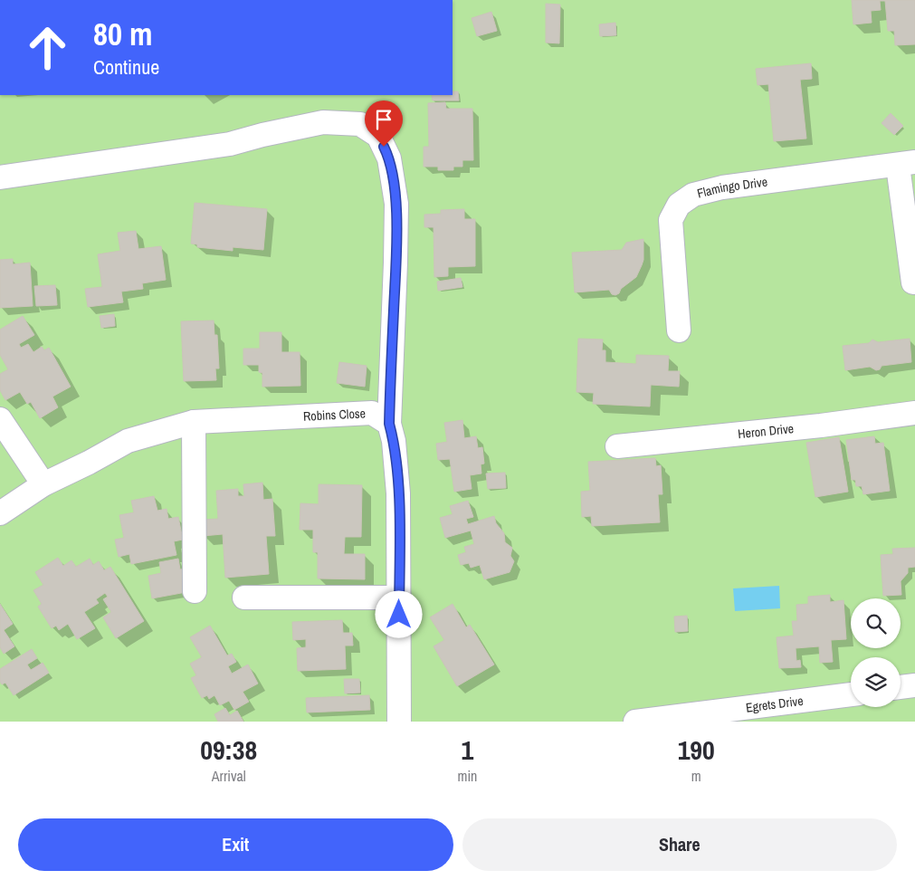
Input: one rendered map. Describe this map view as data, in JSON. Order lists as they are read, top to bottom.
{
  "streets": {
    "street": [
      "Flamingo Drive",
      "Robins Close",
      "Heron Drive",
      "Egrets Drive"
    ]
  },
  "page": {
    "turn": ["80 m", "Continue"],
    "eta": [
      "09:38",
      "Arrival",
      "1",
      "min",
      "190",
      "m"
    ],
    "buttons": ["Exit", "Share"]
  }
}
